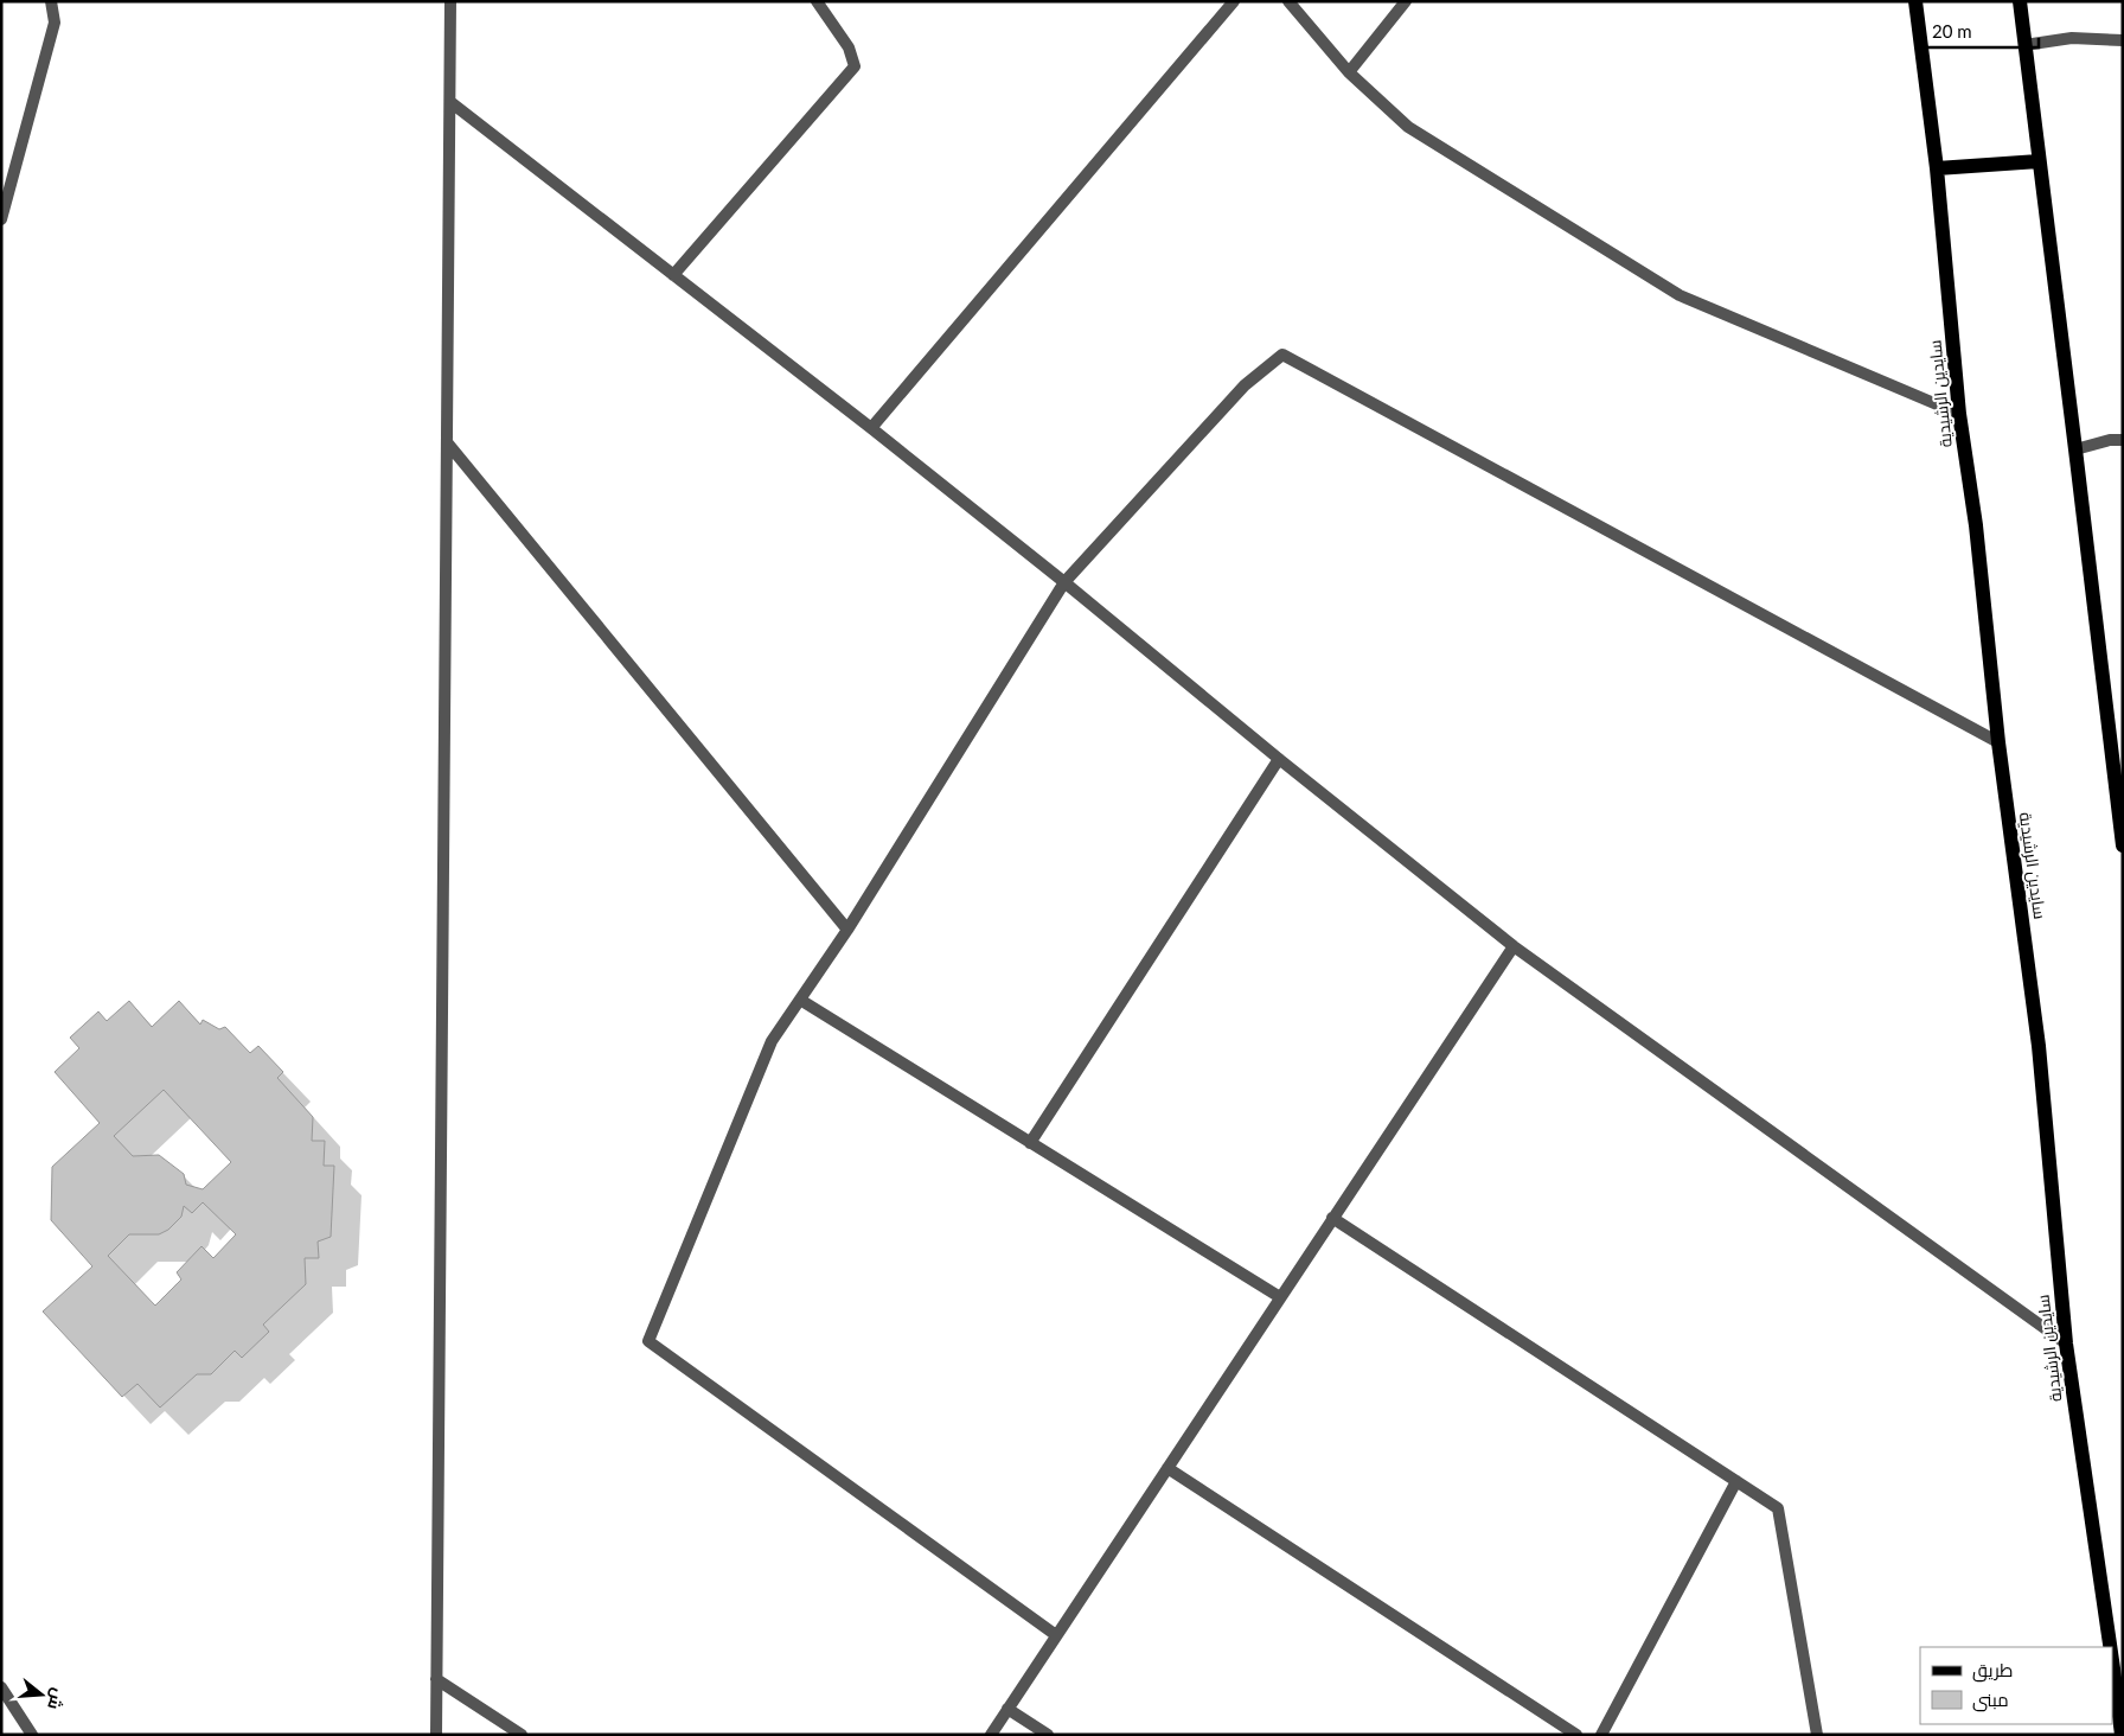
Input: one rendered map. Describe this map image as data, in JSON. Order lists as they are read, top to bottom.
{
  "streets": {
    "main road": ["سايدين الرشيدية"]
  },
  "legend": ["طريق", "مبنى"],
  "scale_bar": "20 m",
  "north": "right"
}
